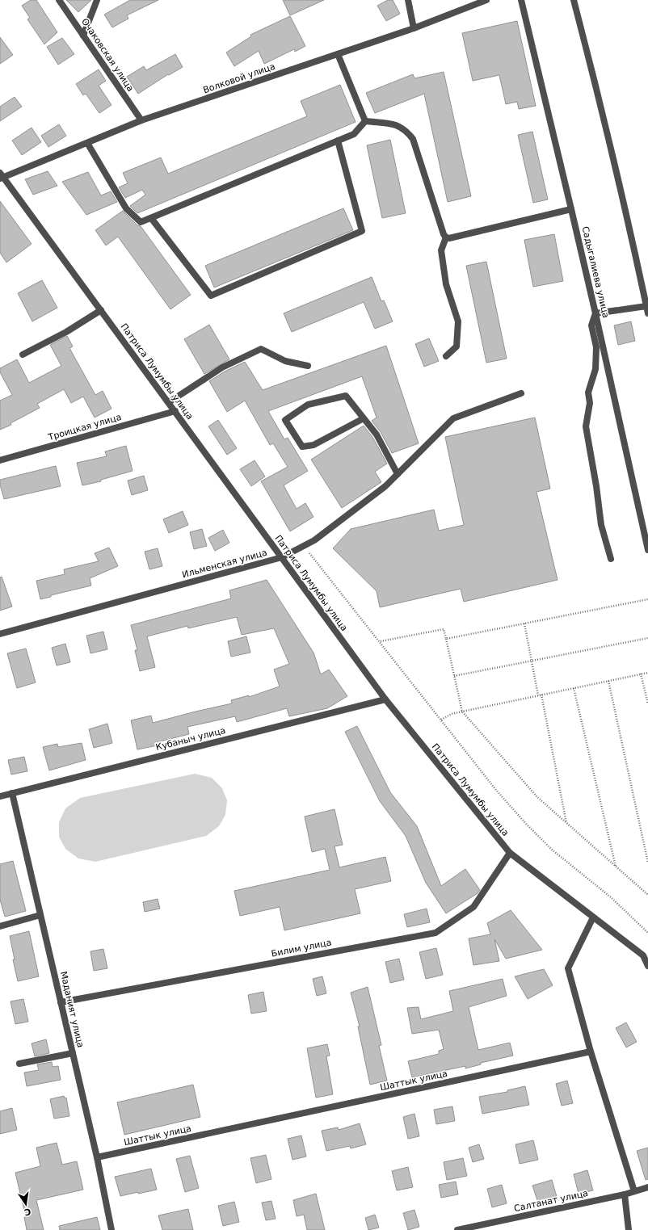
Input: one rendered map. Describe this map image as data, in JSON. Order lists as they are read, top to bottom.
{
  "streets": {
    "street": [
      "Очаковская улица",
      "Волковой улица",
      "Садыгалиева улица",
      "Патриса Лумумбы улица",
      "Троицкая улица",
      "Ильменская улица",
      "Кубаныч улица",
      "Билим улица",
      "Маданият улица",
      "Шаттык улица",
      "Салтанат улица"
    ]
  },
  "crossings": [
    ["Очаковская улица", "Волковой улица"],
    ["Волковой улица", "Патриса Лумумбы улица"],
    ["Патриса Лумумбы улица", "Троицкая улица"],
    ["Патриса Лумумбы улица", "Ильменская улица"],
    ["Патриса Лумумбы улица", "Кубаныч улица"],
    ["Патриса Лумумбы улица", "Билим улица"],
    ["Кубаныч улица", "Маданият улица"],
    ["Билим улица", "Маданият улица"],
    ["Маданият улица", "Шаттык улица"]
  ],
  "north": "bottom"
}
